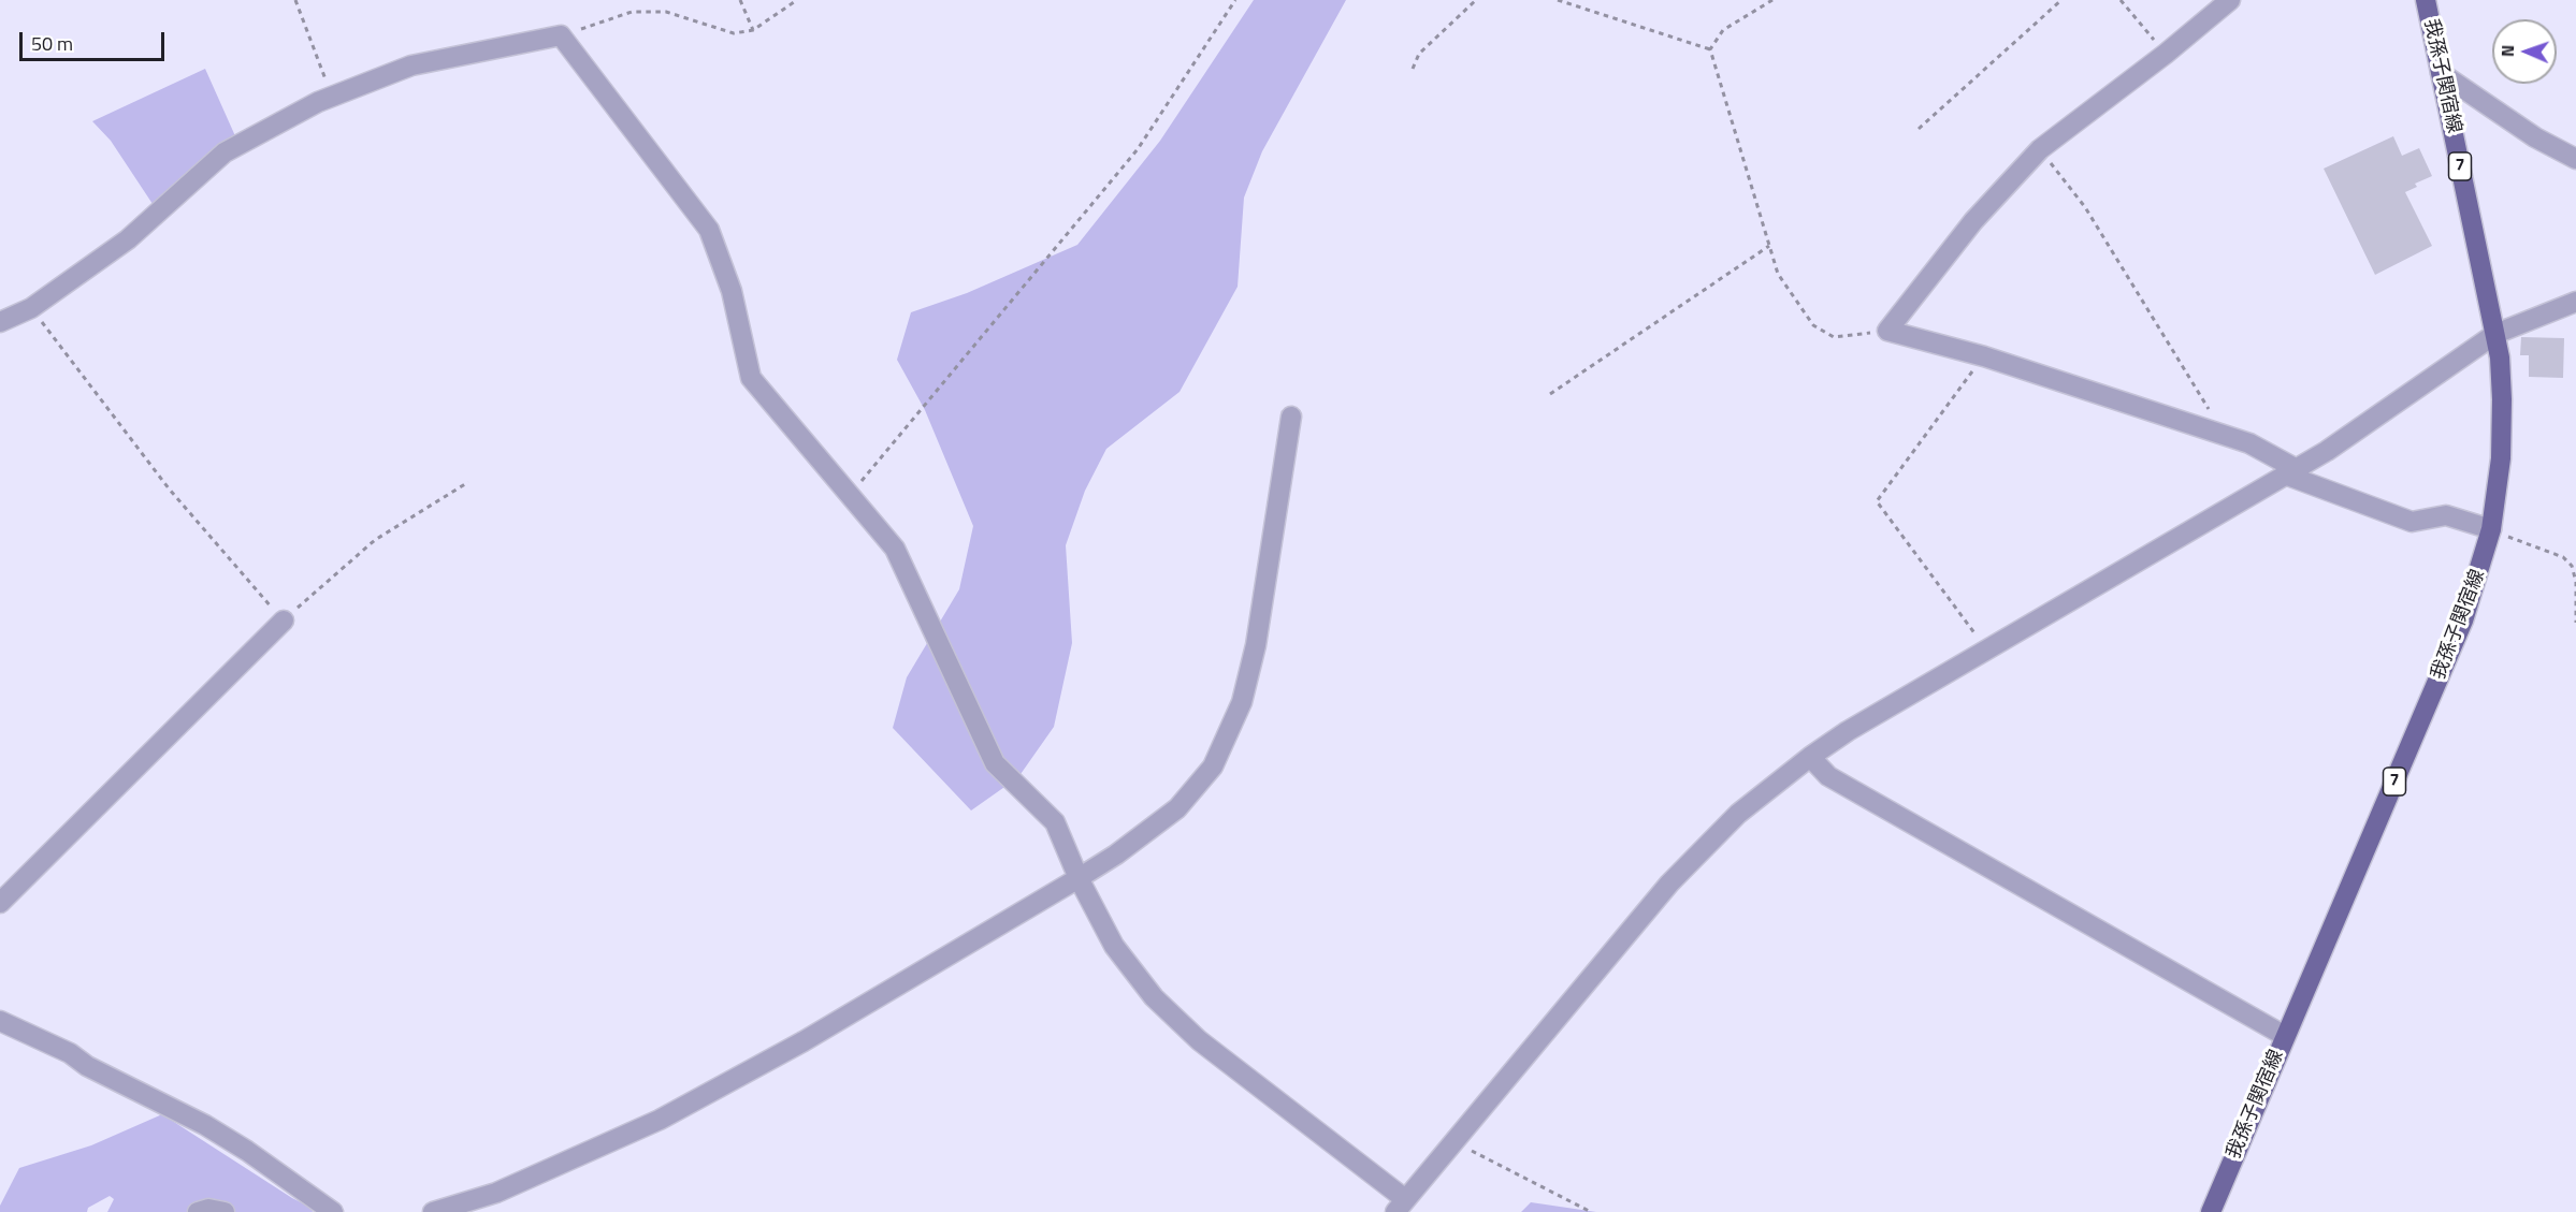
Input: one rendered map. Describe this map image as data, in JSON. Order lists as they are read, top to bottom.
{
  "streets": {
    "main road": ["我孫子関宿線", "7"]
  },
  "scale_bar": "50 m",
  "north": "left"
}
